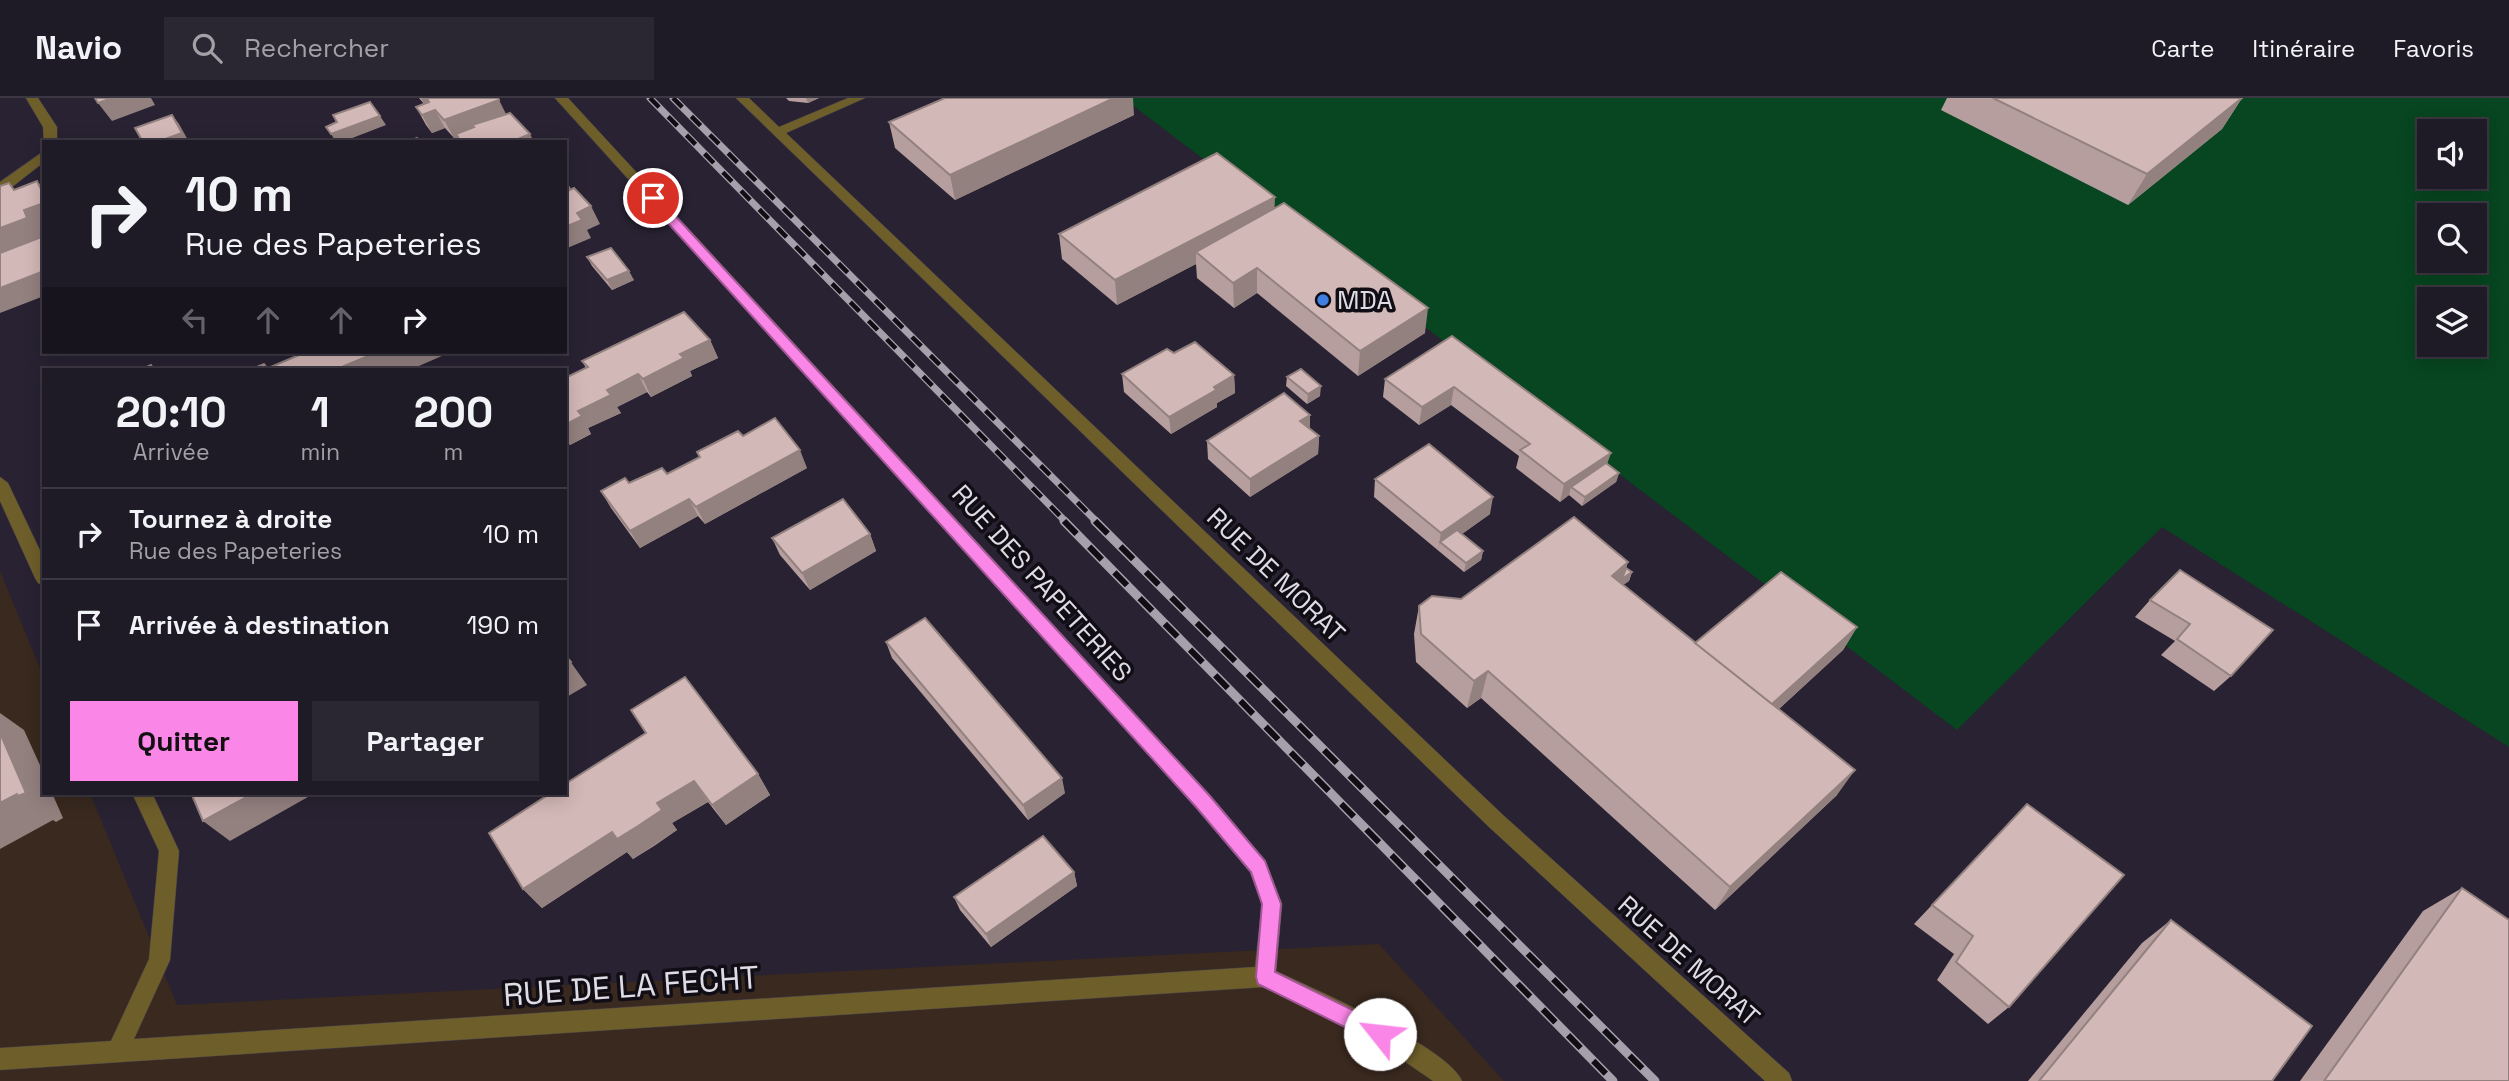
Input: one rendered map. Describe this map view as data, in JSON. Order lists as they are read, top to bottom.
{
  "streets": {
    "street": ["RUE DE MORAT", "RUE DES PAPETERIES", "RUE DE LA FECHT"]
  },
  "crossings": [
    ["RUE DES PAPETERIES", "RUE DE LA FECHT"]
  ],
  "places": ["MDA"],
  "page": {
    "header": "Navio",
    "search": "Rechercher",
    "nav": ["Carte", "Itinéraire", "Favoris"],
    "turn": ["10 m", "Rue des Papeteries"],
    "eta": [
      "20:10",
      "Arrivée",
      "1",
      "min",
      "200",
      "m"
    ],
    "list": [
      {
        "name": "Tournez à droite",
        "note": "Rue des Papeteries",
        "value": "10 m"
      },
      {
        "name": "Arrivée à destination",
        "value": "190 m"
      }
    ],
    "buttons": ["Quitter", "Partager"]
  }
}
